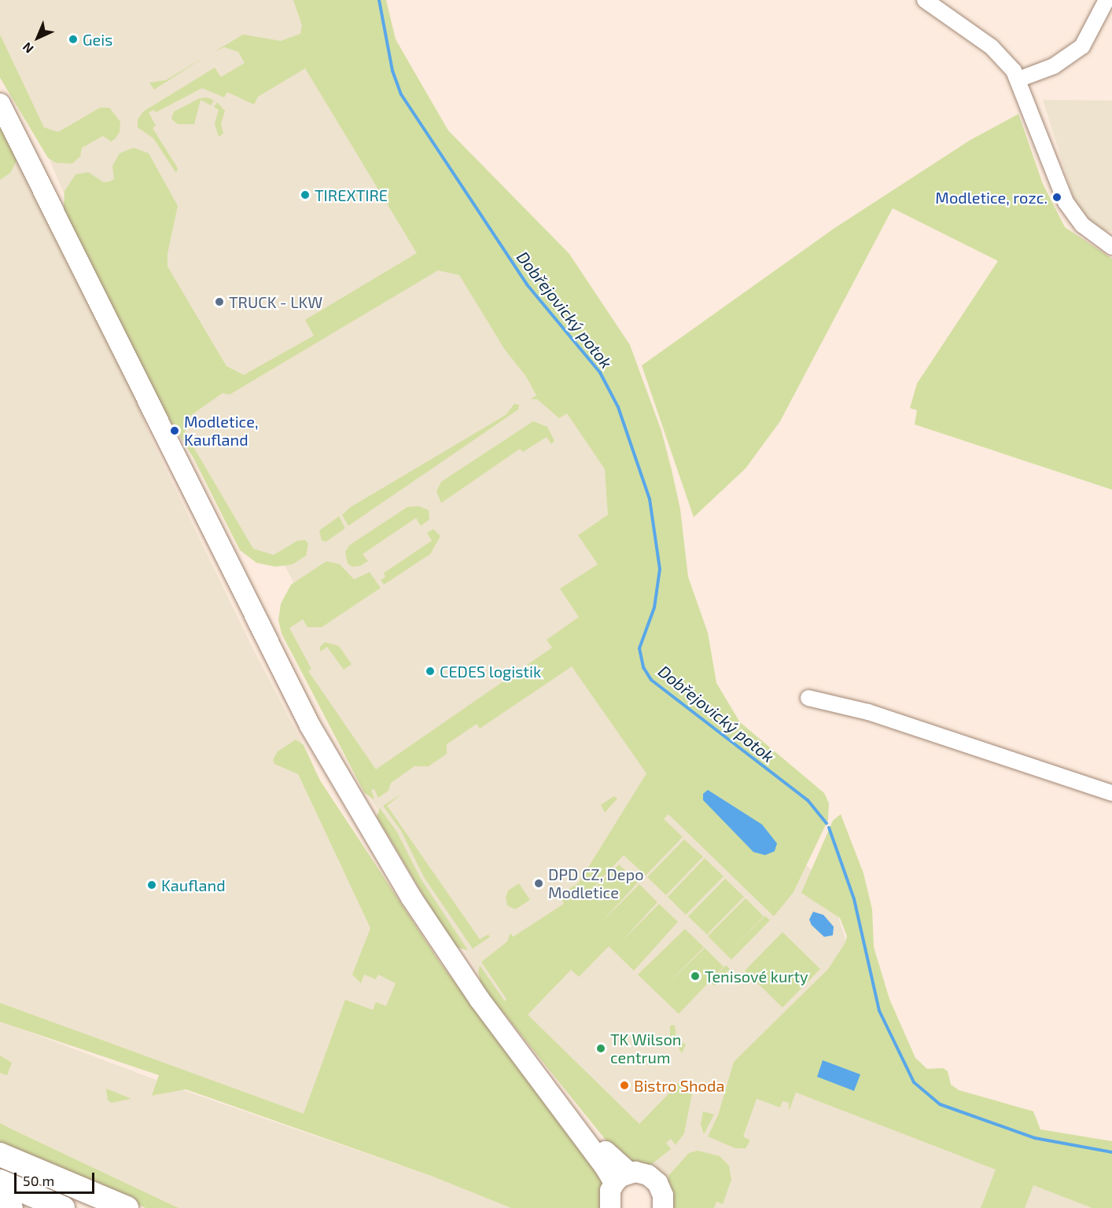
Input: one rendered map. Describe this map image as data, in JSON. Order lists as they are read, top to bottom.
{
  "water": ["Dobřejovický potok"],
  "places": [
    "Geis",
    "TIREXTIRE",
    "Modletice, rozc.",
    "TRUCK - LKW",
    "Modletice, Kaufland",
    "CEDES logistik",
    "DPD CZ, Depo Modletice",
    "Kaufland",
    "Tenisové kurty",
    "TK Wilson centrum",
    "Bistro Shoda"
  ],
  "scale_bar": "50 m",
  "north": "bottom left"
}
